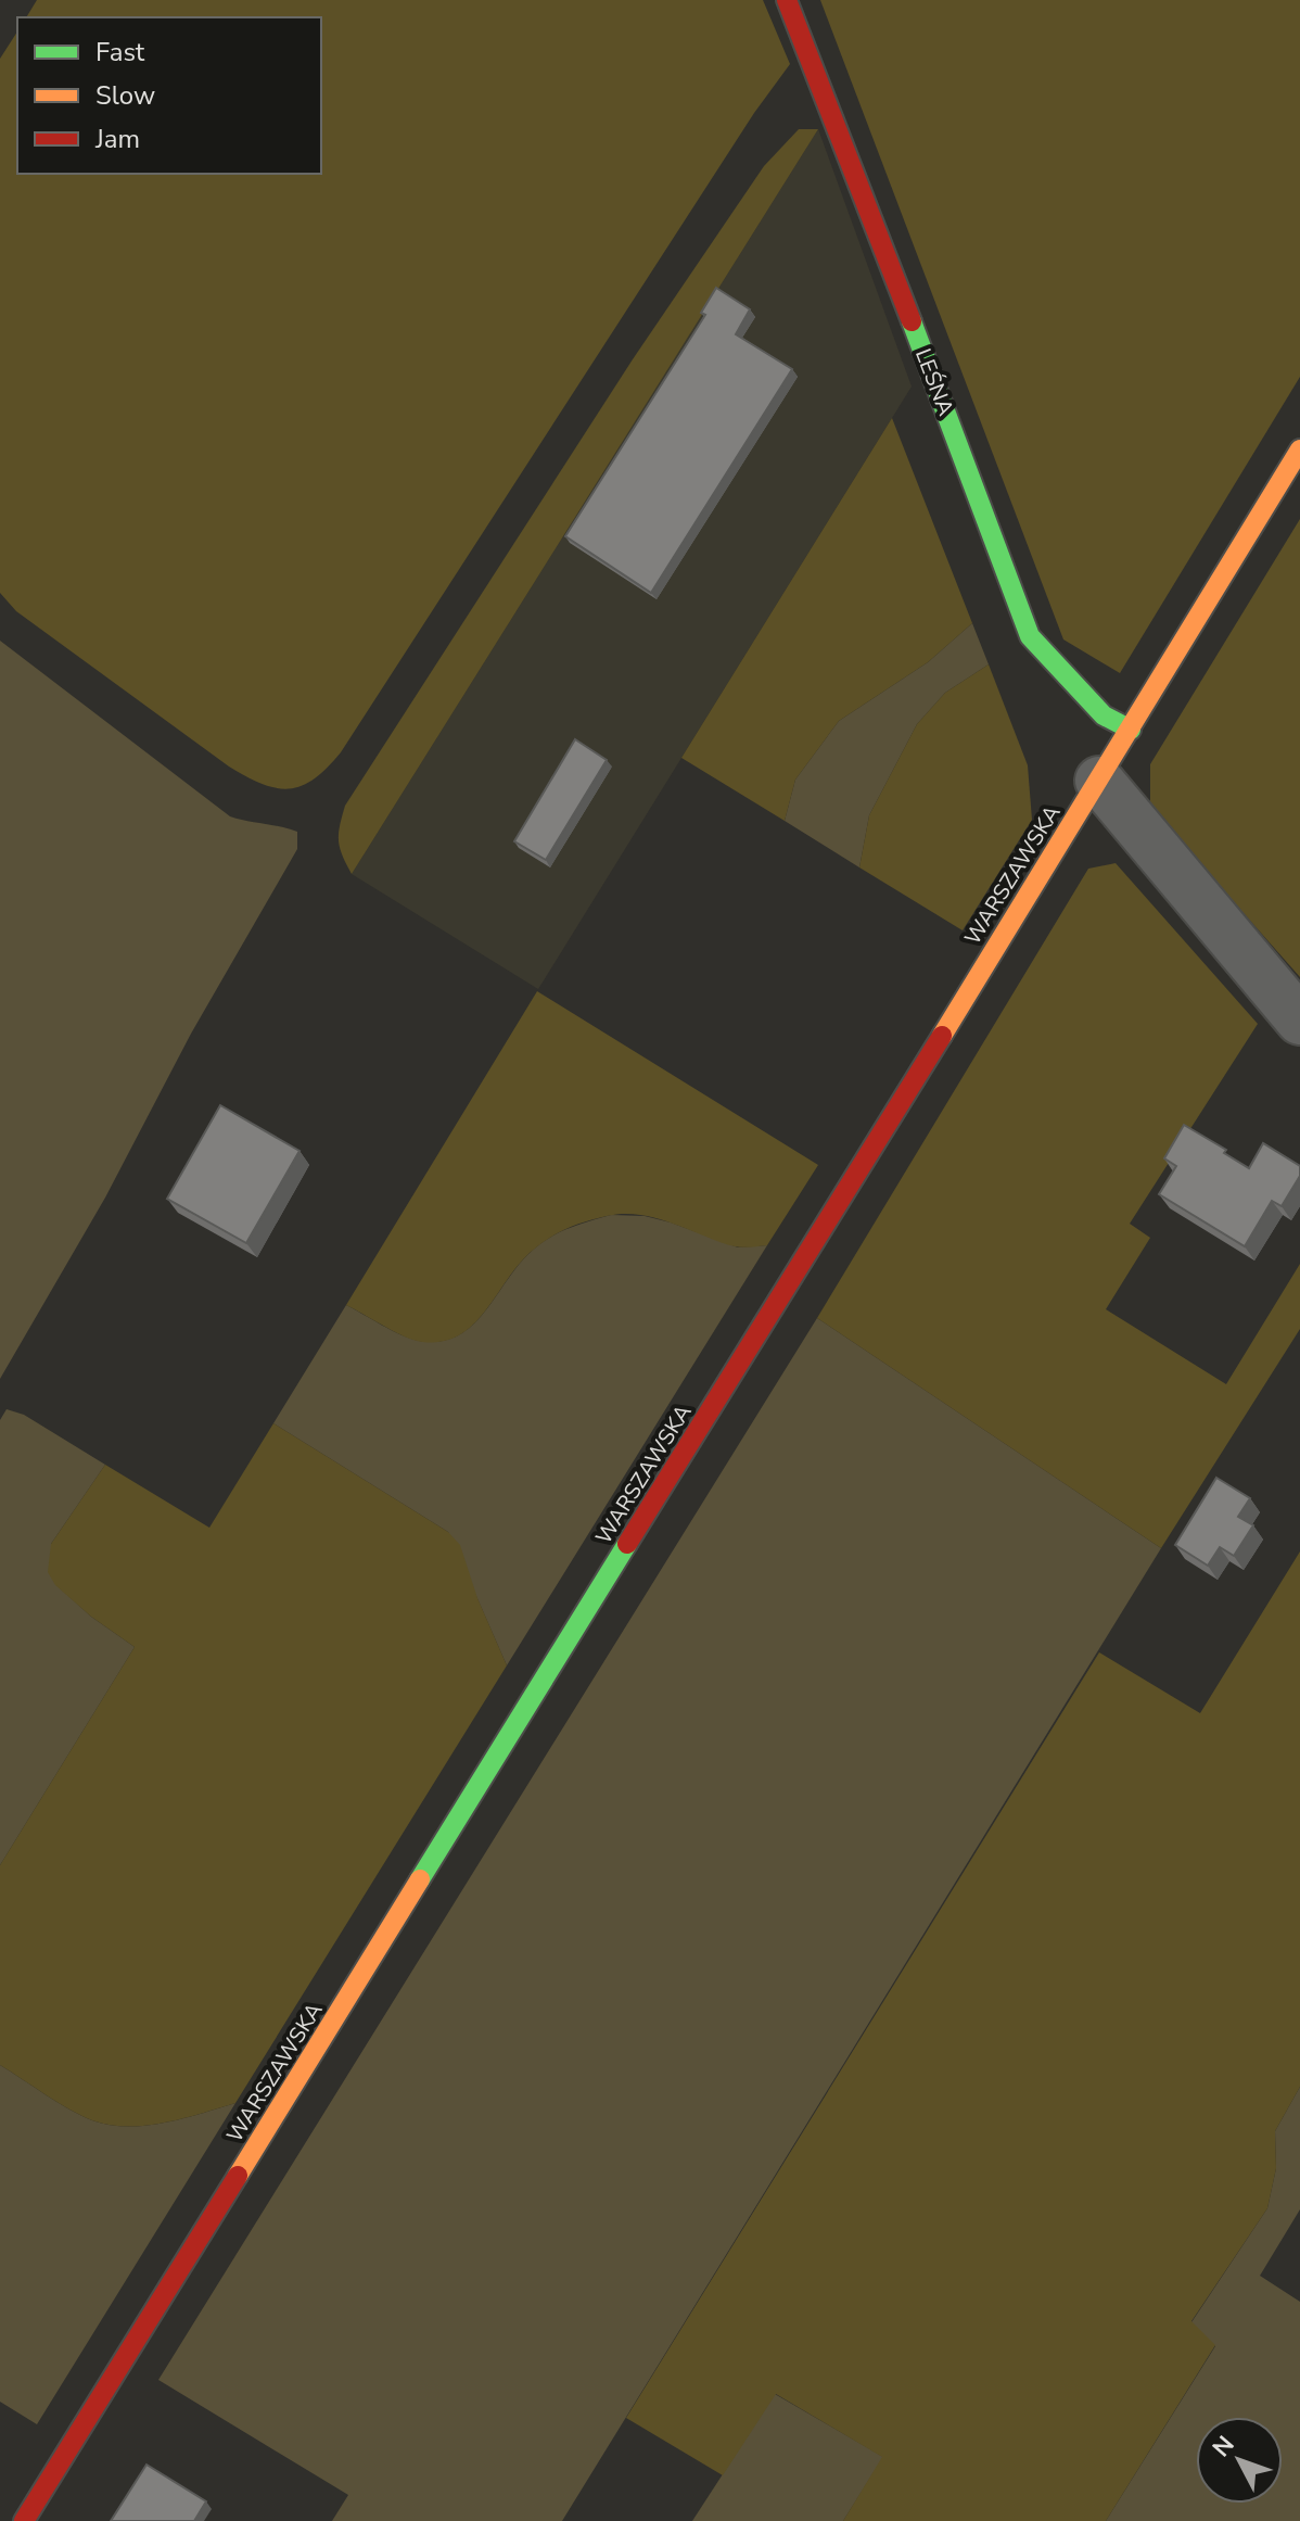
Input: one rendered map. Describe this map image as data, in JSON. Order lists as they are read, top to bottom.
{
  "streets": {
    "street": ["LEŚNA", "WARSZAWSKA"]
  },
  "crossings": [
    ["LEŚNA", "WARSZAWSKA"]
  ],
  "legend": ["Fast", "Slow", "Jam"],
  "north": "top left"
}
